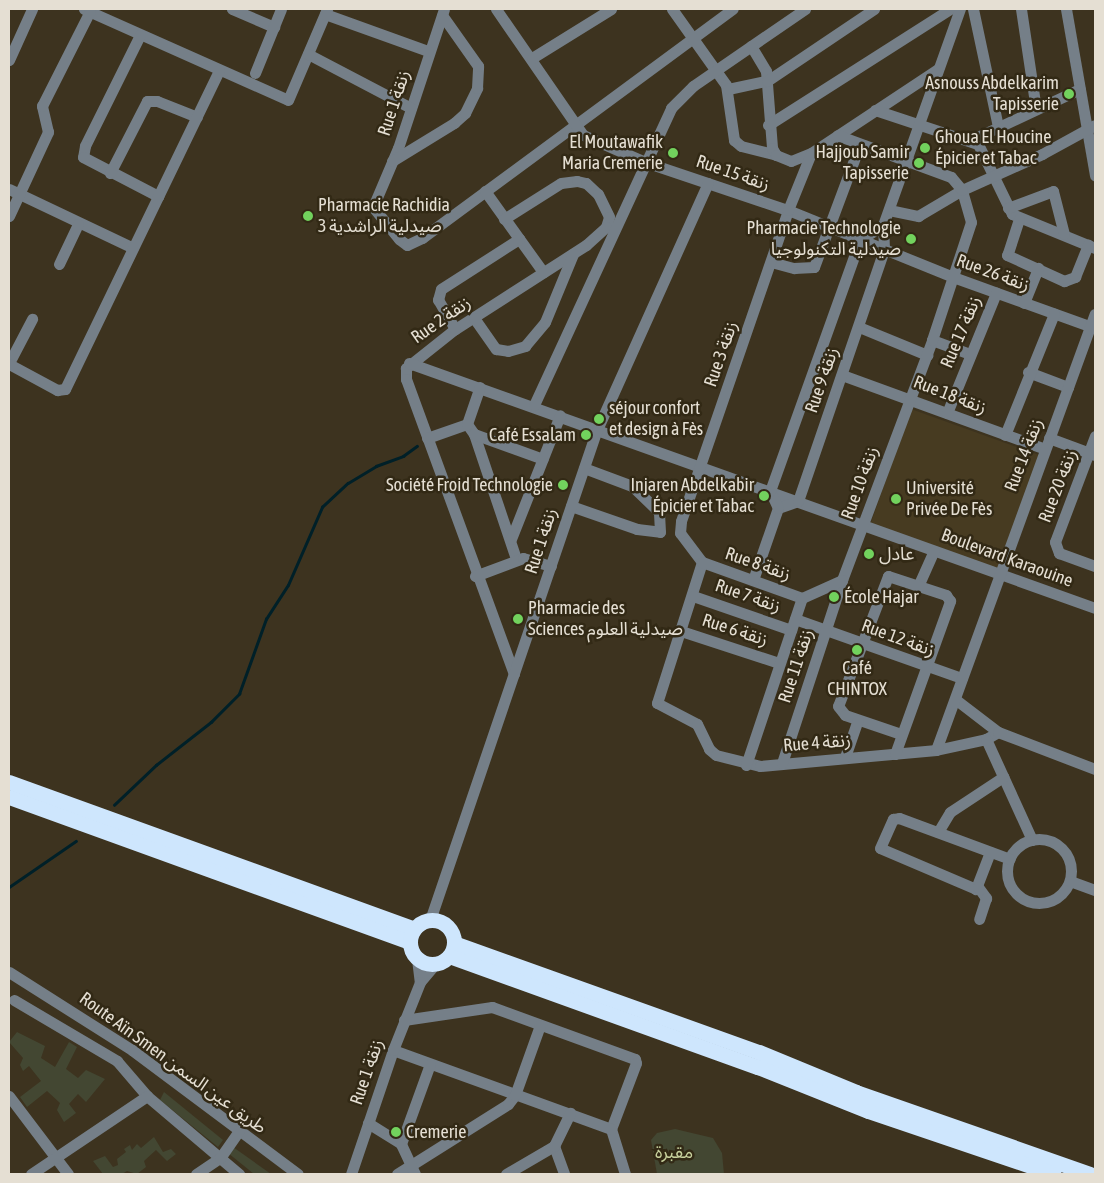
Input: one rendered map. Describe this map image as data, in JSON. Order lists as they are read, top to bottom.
{
  "streets": {
    "street": [
      "Rue 1 زنقة",
      "Rue 15 زنقة",
      "Rue 26 زنقة",
      "Rue 2 زنقة",
      "Rue 17 زنقة",
      "Rue 3 زنقة",
      "Rue 9 زنقة",
      "Rue 18 زنقة",
      "Rue 14 زنقة",
      "Rue 10 زنقة",
      "Rue 20 زنقة",
      "Boulevard Karaouine",
      "Rue 8 زنقة",
      "Rue 7 زنقة",
      "Rue 6 زنقة",
      "Rue 12 زنقة",
      "Rue 11 زنقة",
      "Rue 4 زنقة",
      "Route Aïn Smen طريق عين السمن"
    ]
  },
  "crossings": [
    ["Rue 1 زنقة", "Rue 15 زنقة"],
    ["Rue 1 زنقة", "Rue 2 زنقة"],
    ["Rue 1 زنقة", "Boulevard Karaouine"],
    ["Rue 15 زنقة", "Rue 26 زنقة"],
    ["Rue 15 زنقة", "Rue 3 زنقة"],
    ["Rue 15 زنقة", "Rue 9 زنقة"],
    ["Rue 26 زنقة", "Rue 17 زنقة"],
    ["Rue 26 زنقة", "Rue 9 زنقة"],
    ["Rue 26 زنقة", "Rue 14 زنقة"],
    ["Rue 26 زنقة", "Rue 10 زنقة"],
    ["Rue 2 زنقة", "Boulevard Karaouine"],
    ["Rue 17 زنقة", "Rue 18 زنقة"],
    ["Rue 3 زنقة", "Boulevard Karaouine"],
    ["Rue 9 زنقة", "Rue 18 زنقة"],
    ["Rue 9 زنقة", "Boulevard Karaouine"],
    ["Rue 18 زنقة", "Rue 14 زنقة"],
    ["Rue 18 زنقة", "Rue 10 زنقة"],
    ["Rue 18 زنقة", "Rue 20 زنقة"],
    ["Rue 14 زنقة", "Boulevard Karaouine"],
    ["Rue 14 زنقة", "Rue 12 زنقة"],
    ["Rue 14 زنقة", "Rue 4 زنقة"],
    ["Rue 10 زنقة", "Boulevard Karaouine"],
    ["Rue 10 زنقة", "Rue 11 زنقة"],
    ["Rue 6 زنقة", "Rue 4 زنقة"],
    ["Rue 12 زنقة", "Rue 11 زنقة"],
    ["Rue 11 زنقة", "Rue 4 زنقة"]
  ],
  "parks": ["مقبرة"],
  "places": [
    "Asnouss Abdelkarim Tapisserie",
    "Ghoua El Houcine Épicier et Tabac",
    "El Moutawafik Maria Cremerie",
    "Hajjoub Samir Tapisserie",
    "Pharmacie Rachidia 3 صيدلية الراشدية",
    "Pharmacie Technologie صيدلية التكنولوجيا",
    "séjour confort et design à Fès",
    "Café Essalam",
    "Société Froid Technologie",
    "Injaren Abdelkabir Épicier et Tabac",
    "Université Privée De Fès",
    "عادل",
    "École Hajar",
    "Pharmacie des Sciences صيدلية العلوم",
    "Café CHINTOX",
    "Cremerie"
  ]
}
